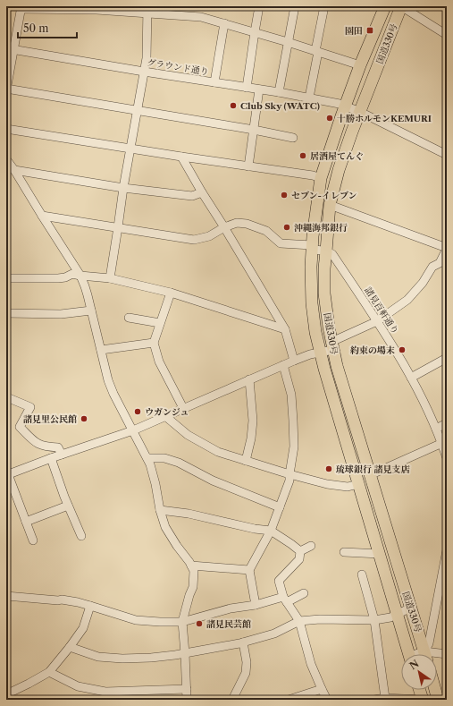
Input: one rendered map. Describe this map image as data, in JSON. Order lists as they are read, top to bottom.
{
  "streets": {
    "highway": ["国道330号"],
    "street": ["グラウンド通り", "諸見百軒通り"]
  },
  "crossings": [
    ["国道330号", "グラウンド通り"],
    ["国道330号", "諸見百軒通り"]
  ],
  "places": {
    "transit": ["園田"],
    "other": [
      "Club Sky (WATC)",
      "十勝ホルモンKEMURI",
      "居酒屋てんぐ",
      "セブン-イレブン",
      "沖縄海邦銀行",
      "約束の場末",
      "ウガンジュ",
      "諸見里公民館",
      "琉球銀行 諸見支店",
      "諸見民芸館"
    ]
  },
  "scale_bar": "50 m",
  "north": "top left"
}
